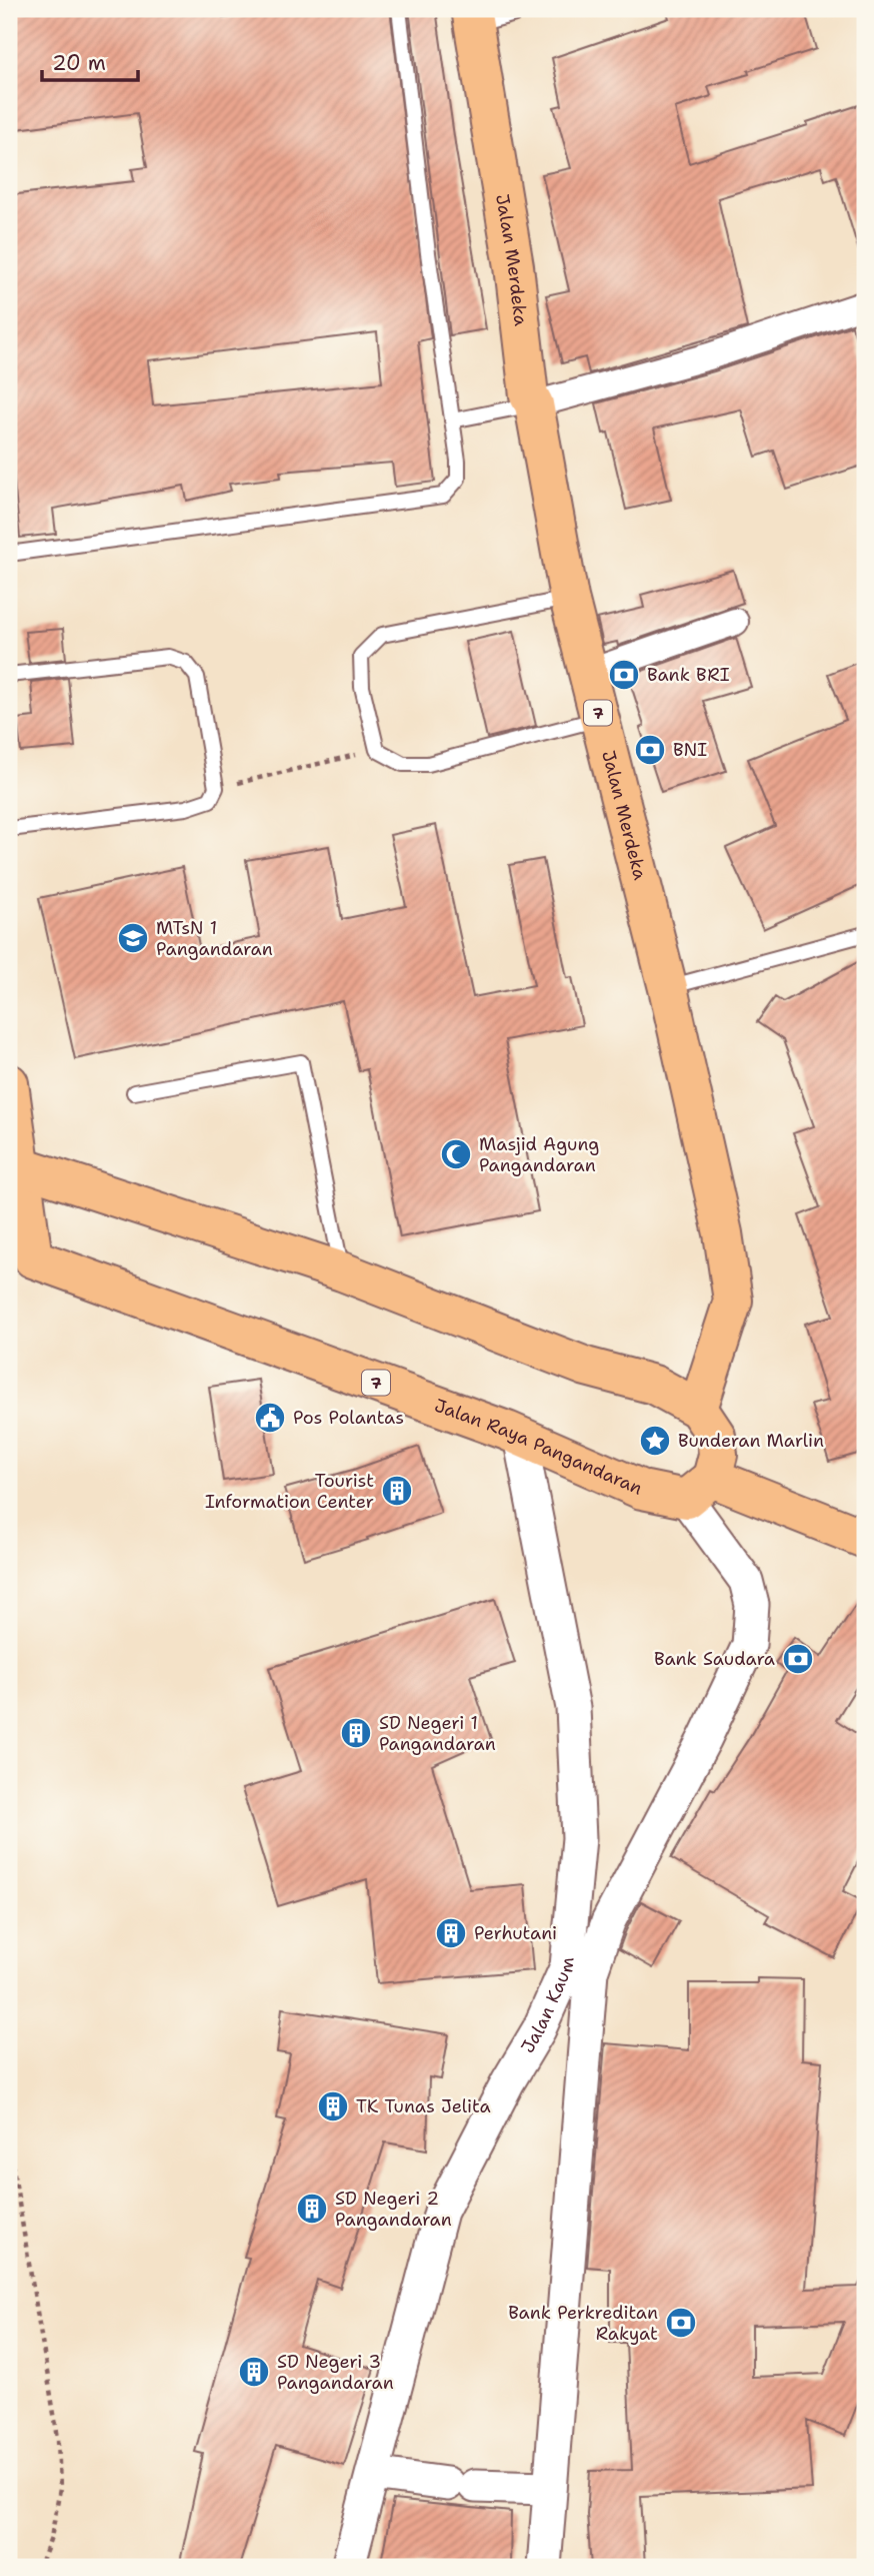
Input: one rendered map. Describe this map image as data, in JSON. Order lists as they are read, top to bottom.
{
  "streets": {
    "highway": ["Jalan Merdeka", "7", "Jalan Raya Pangandaran"],
    "street": ["Jalan Kaum"]
  },
  "crossings": [
    ["7", "Jalan Raya Pangandaran"],
    ["Jalan Raya Pangandaran", "Jalan Kaum"]
  ],
  "places": {
    "bank": [
      "Bank BRI",
      "BNI",
      "Bank Saudara",
      "Bank Perkreditan Rakyat"
    ],
    "school or university": ["MTsN 1 Pangandaran"],
    "mosque": ["Masjid Agung Pangandaran"],
    "public building": ["Pos Polantas"],
    "place": ["Bunderan Marlin"],
    "building": [
      "Tourist Information Center",
      "SD Negeri 1 Pangandaran",
      "Perhutani",
      "TK Tunas Jelita",
      "SD Negeri 2 Pangandaran",
      "SD Negeri 3 Pangandaran"
    ]
  },
  "scale_bar": "20 m"
}
